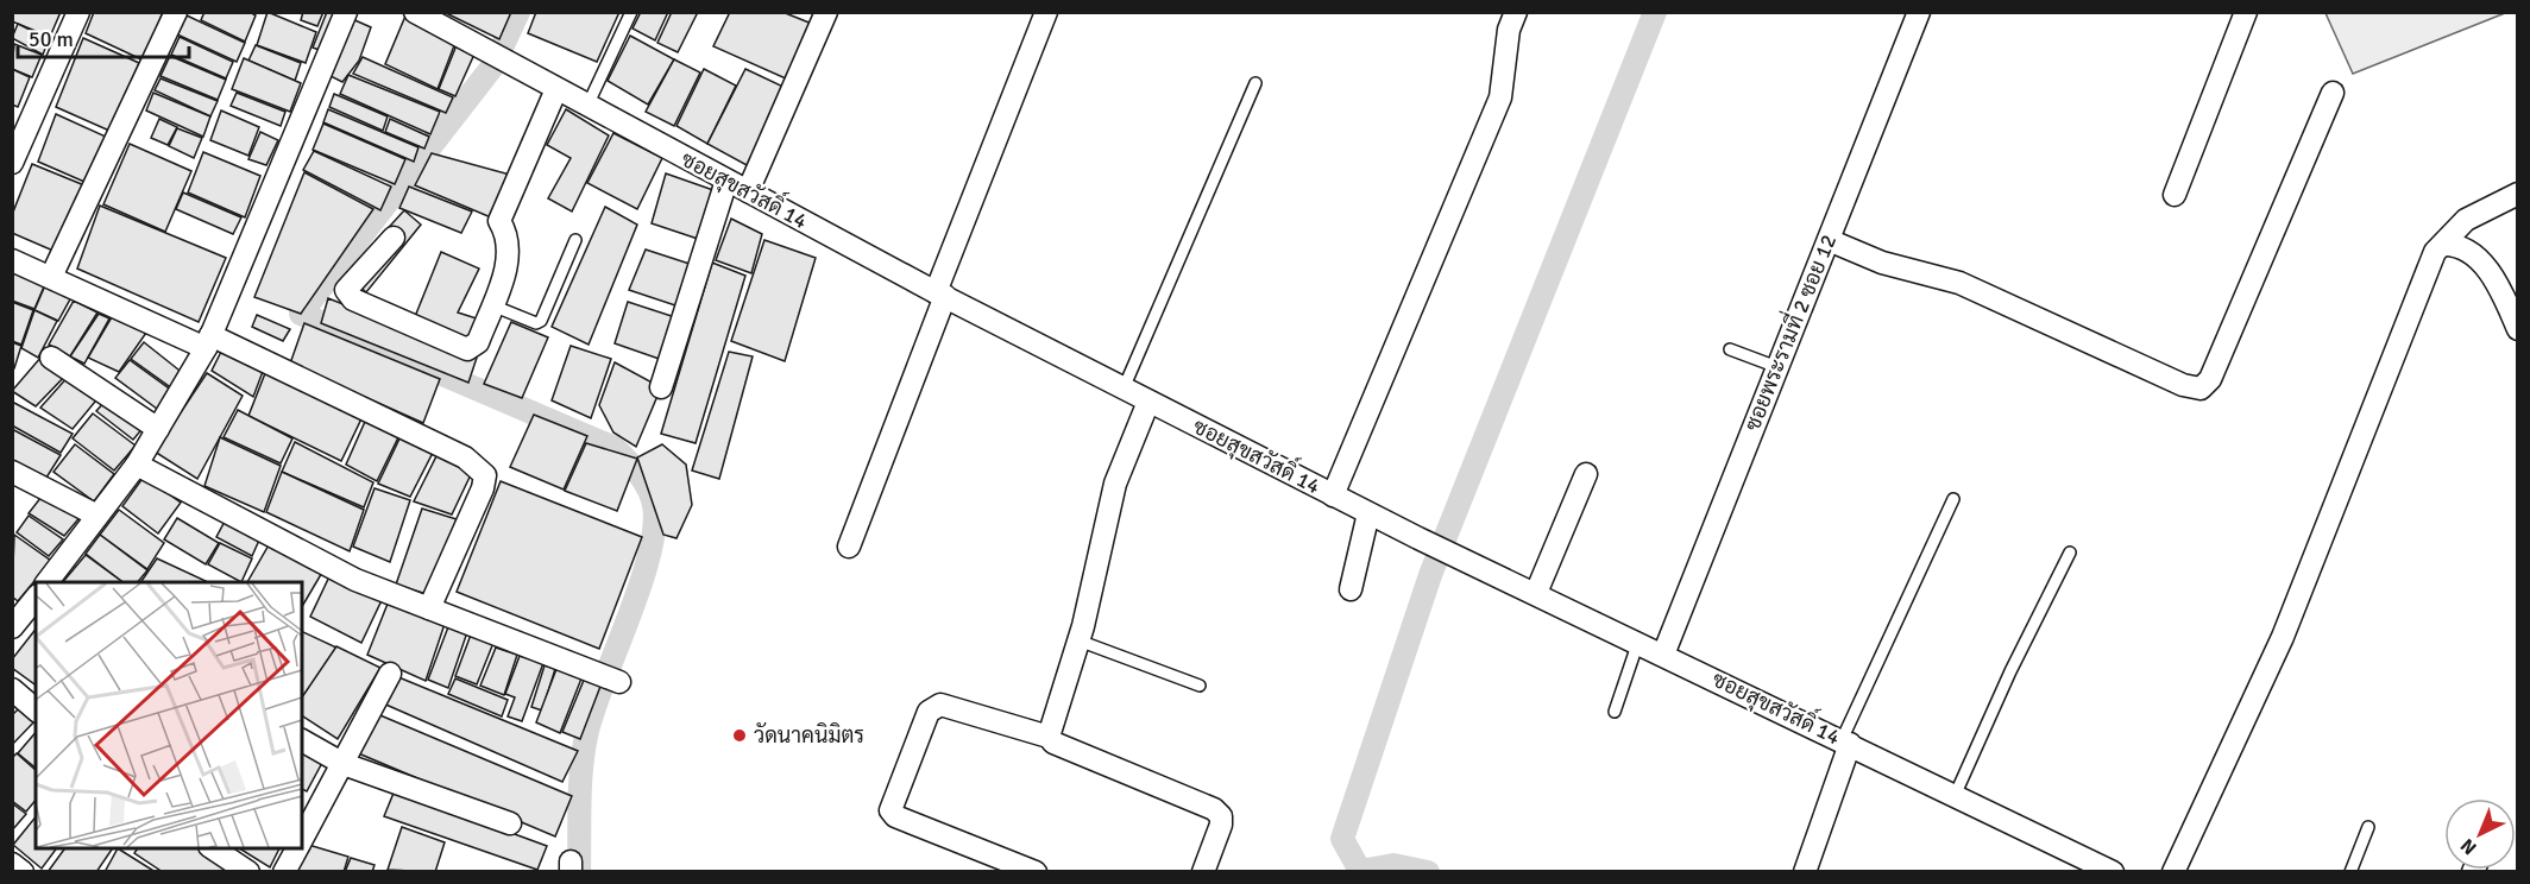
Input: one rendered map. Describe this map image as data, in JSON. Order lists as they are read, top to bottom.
{
  "streets": {
    "street": ["ซอยสุขสวัสดิ์ 14", "ซอยพระรามที่ 2 ซอย 12"]
  },
  "crossings": [
    ["ซอยสุขสวัสดิ์ 14", "ซอยพระรามที่ 2 ซอย 12"]
  ],
  "places": ["วัดนาคนิมิตร"],
  "scale_bar": "50 m",
  "north": "bottom left"
}
